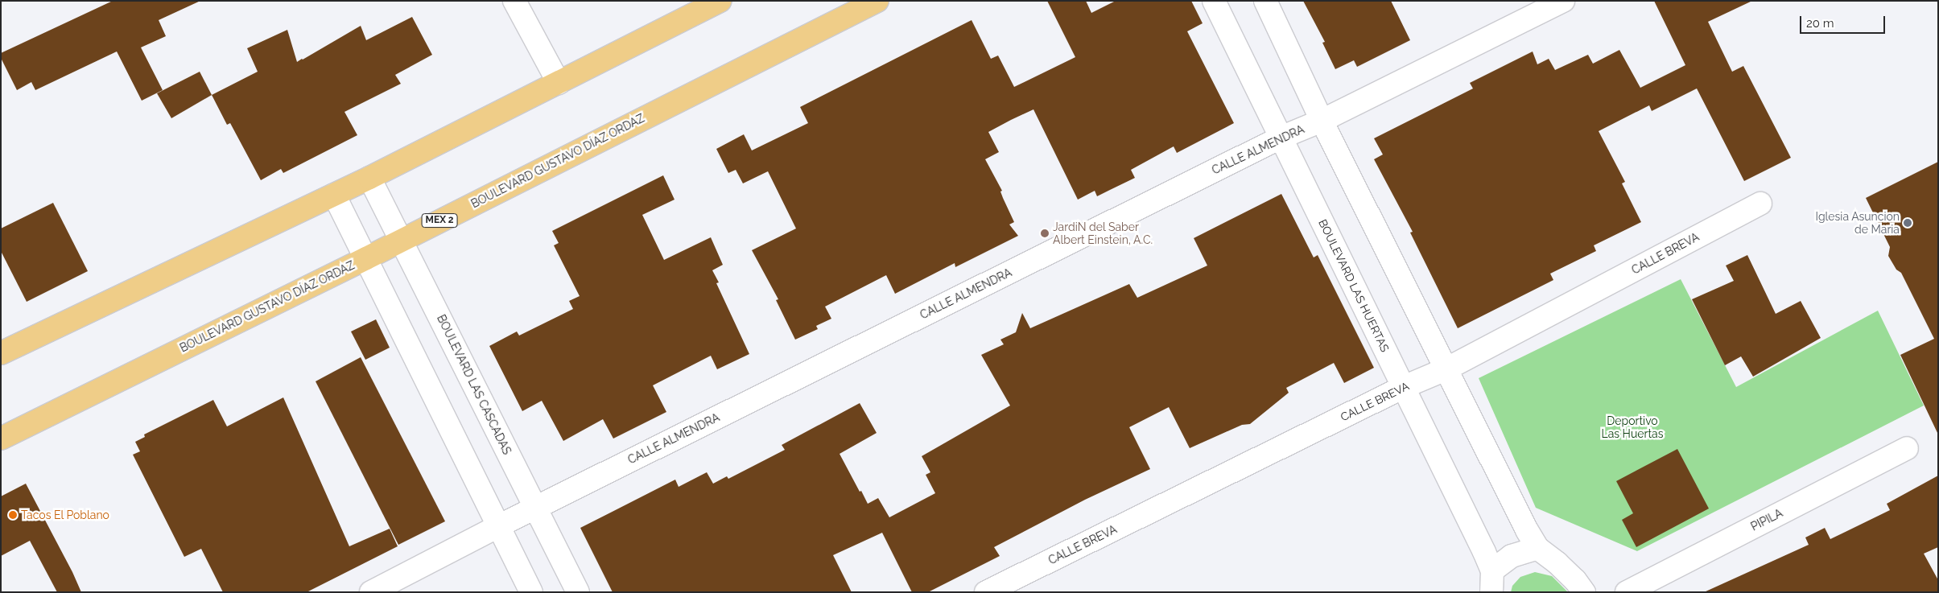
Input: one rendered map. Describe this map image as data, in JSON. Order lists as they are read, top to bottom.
{
  "streets": {
    "main road": ["BOULEVARD GUSTAVO DÍAZ ORDAZ", "MEX 2"],
    "street": [
      "CALLE ALMENDRA",
      "CALLE BREVA",
      "BOULEVARD LAS HUERTAS",
      "BOULEVARD LAS CASCADAS",
      "PIPILA"
    ]
  },
  "crossings": [
    ["CALLE ALMENDRA", "BOULEVARD LAS HUERTAS"],
    ["CALLE ALMENDRA", "BOULEVARD LAS CASCADAS"],
    ["BOULEVARD GUSTAVO DÍAZ ORDAZ", "BOULEVARD LAS CASCADAS"],
    ["CALLE BREVA", "BOULEVARD LAS HUERTAS"]
  ],
  "parks": ["Deportivo Las Huertas"],
  "places": ["Iglesia Asuncion de Maria", "JardiN del Saber Albert Einstein, A.C.", "Tacos El Poblano"],
  "scale_bar": "20 m"
}
